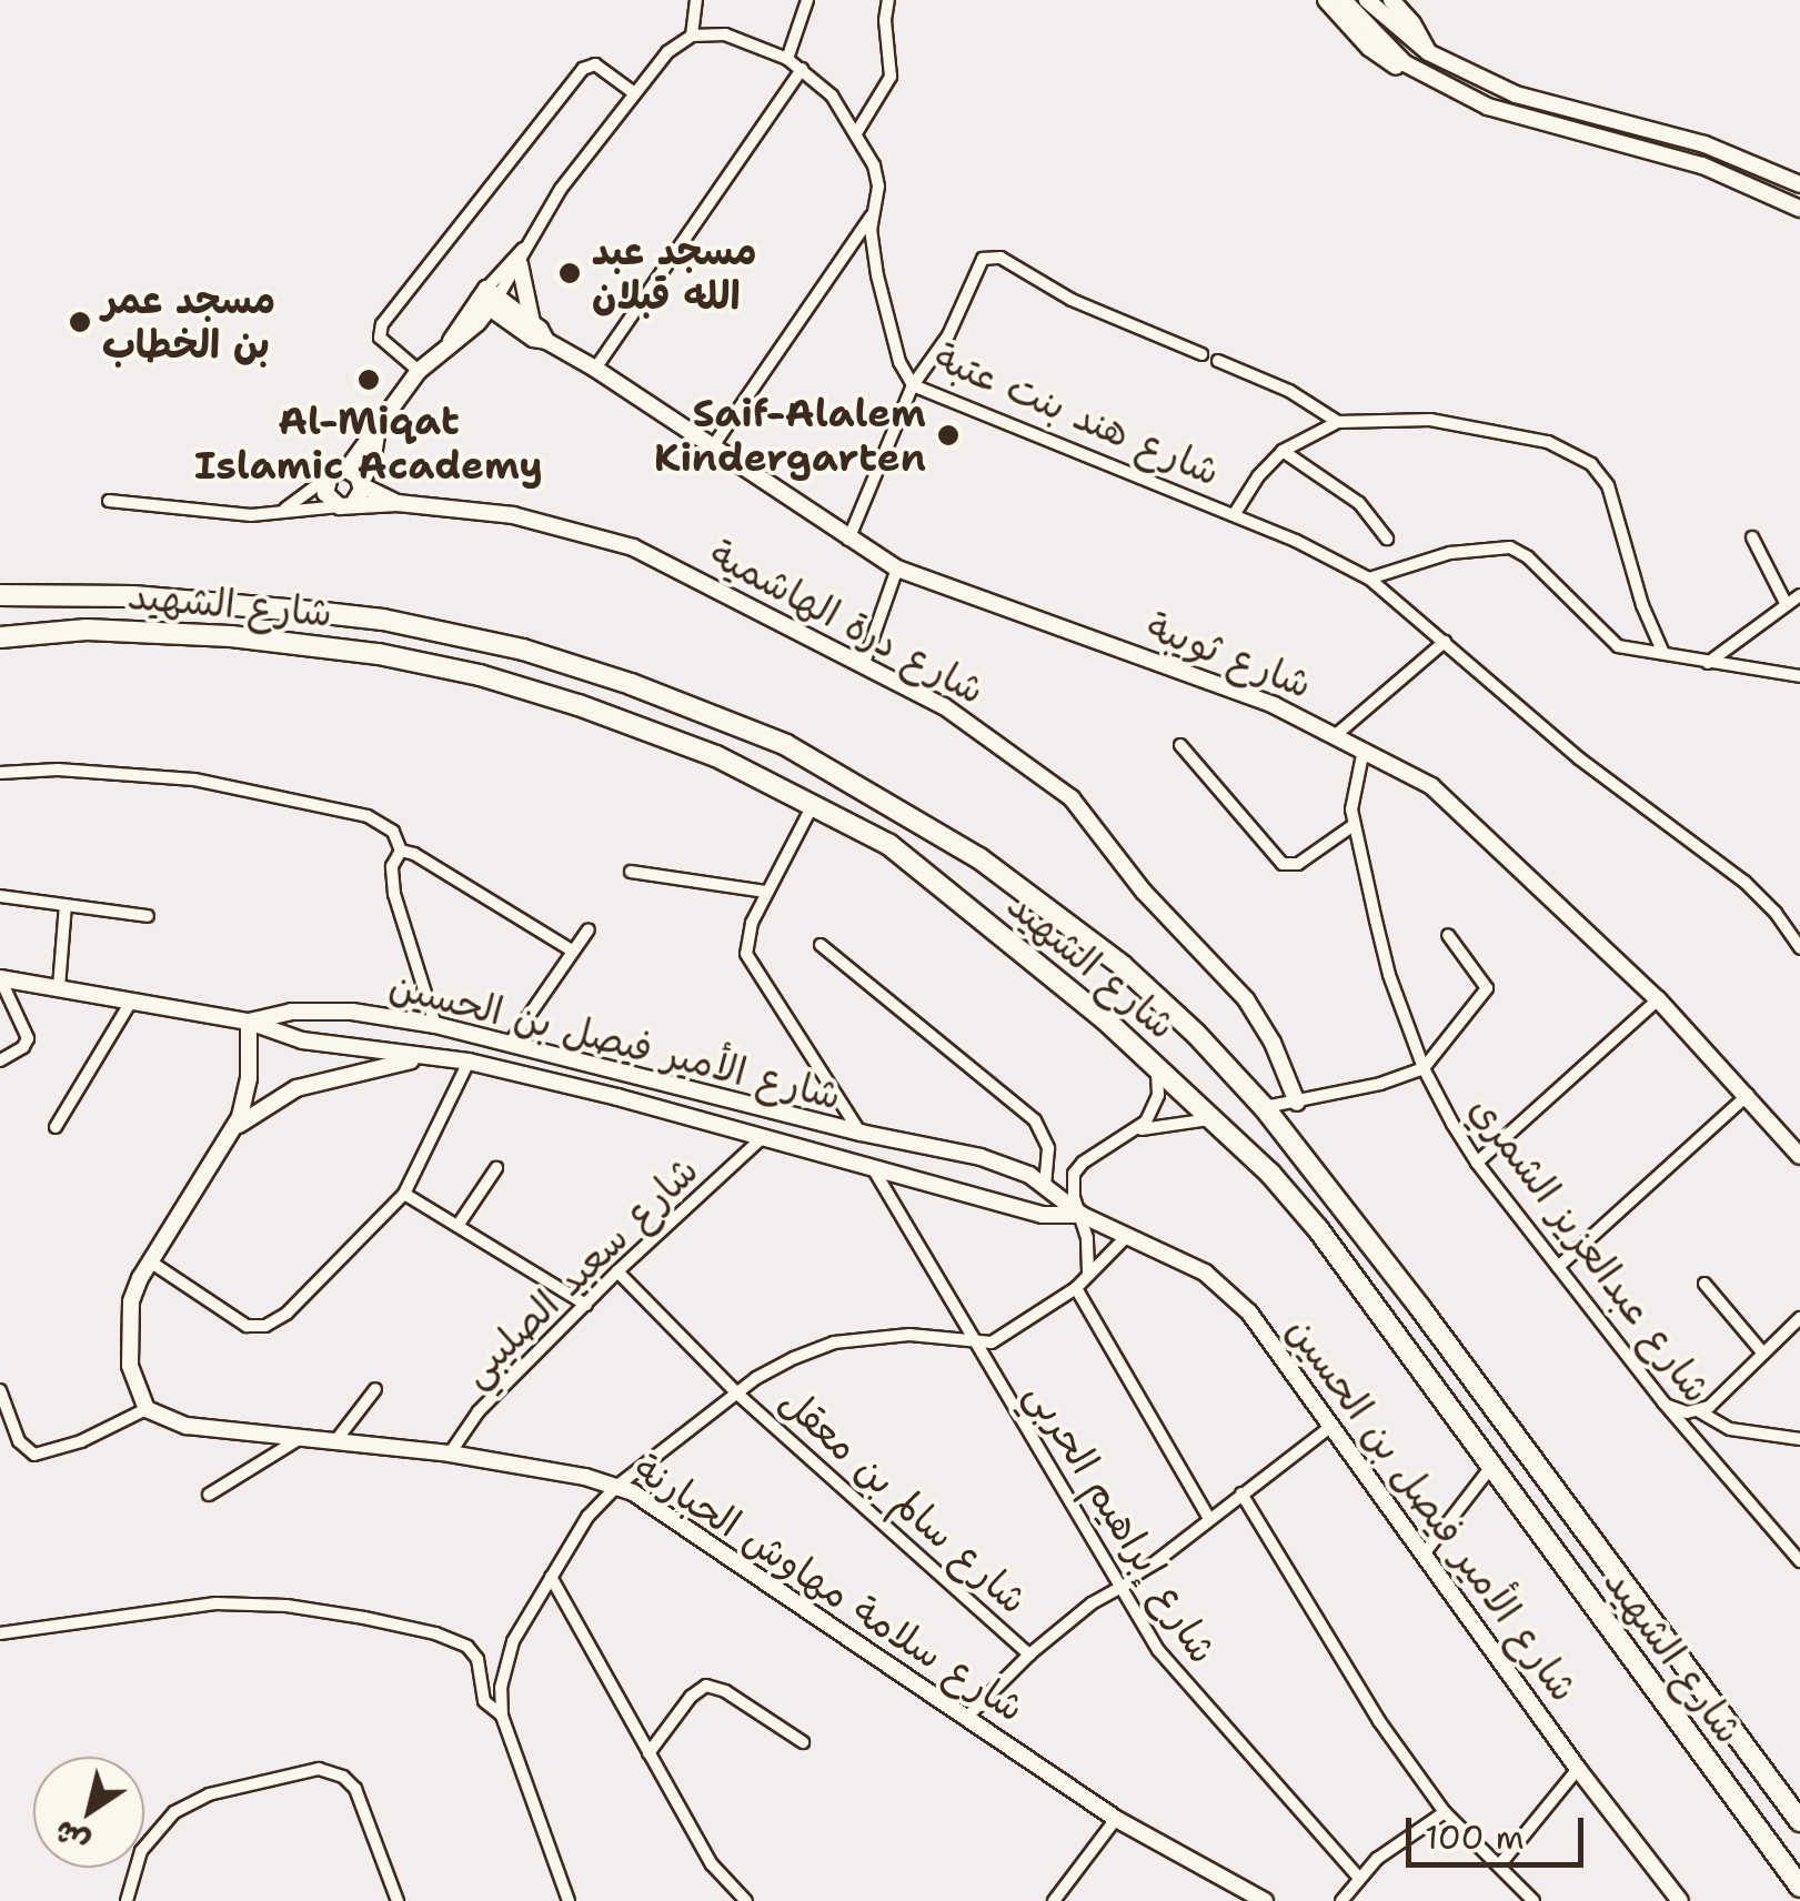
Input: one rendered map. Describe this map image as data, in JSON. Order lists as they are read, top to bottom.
{
  "streets": {
    "highway": ["شارع الشهيد"],
    "street": [
      "شارع هند بنت عتبة",
      "شارع درة الهاشمية",
      "شارع ثويبة",
      "شارع الأمير فيصل بن الحسين",
      "شارع عبدالعزيز الشمري",
      "شارع سعيد الصليبي",
      "شارع سالم بن معقل",
      "شارع إبراهيم الحربي",
      "شارع سلامة مهاوش الحبارنة"
    ]
  },
  "crossings": [
    ["شارع ثويبة", "شارع عبدالعزيز الشمري"],
    ["شارع الأمير فيصل بن الحسين", "شارع سعيد الصليبي"],
    ["شارع الأمير فيصل بن الحسين", "شارع سالم بن معقل"],
    ["شارع الأمير فيصل بن الحسين", "شارع إبراهيم الحربي"],
    ["شارع سعيد الصليبي", "شارع سالم بن معقل"],
    ["شارع سعيد الصليبي", "شارع سلامة مهاوش الحبارنة"],
    ["شارع سالم بن معقل", "شارع إبراهيم الحربي"],
    ["شارع سالم بن معقل", "شارع سلامة مهاوش الحبارنة"]
  ],
  "places": [
    "مسجد عبد الله قبلان",
    "مسجد عمر بن الخطاب",
    "Al-Miqat Islamic Academy",
    "Saif-Alalem Kindergarten"
  ],
  "scale_bar": "100 m",
  "north": "bottom left"
}
